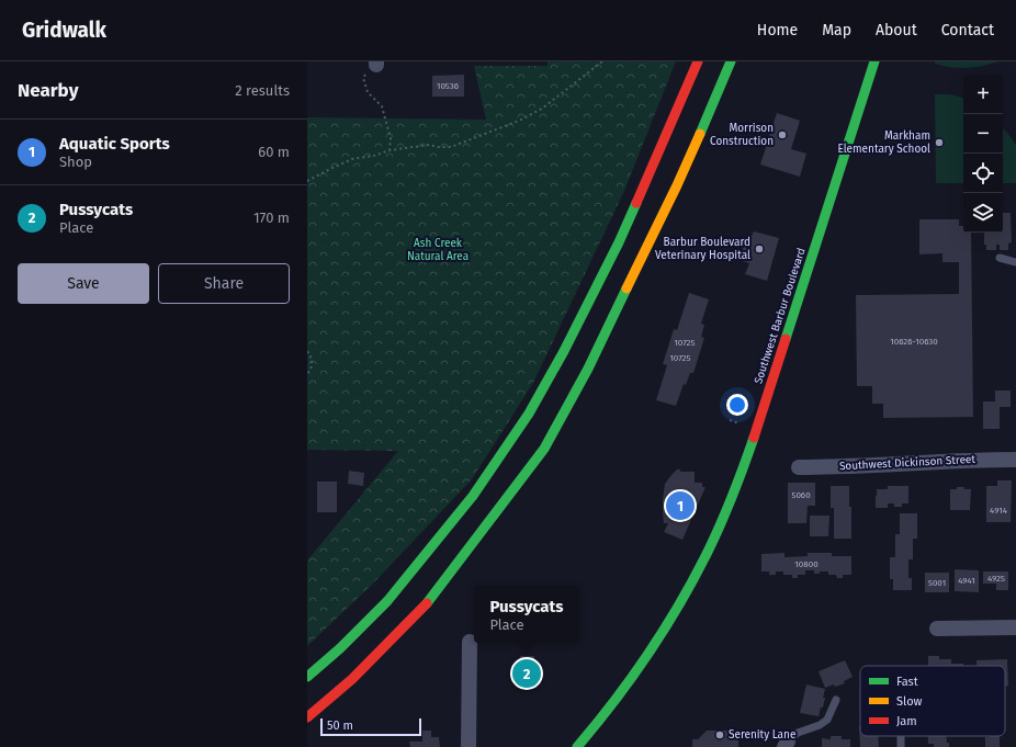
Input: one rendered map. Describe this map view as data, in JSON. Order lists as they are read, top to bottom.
{
  "streets": {
    "main road": ["Southwest Barbur Boulevard"],
    "street": ["Southwest Dickinson Street"]
  },
  "parks": ["Ash Creek Natural Area"],
  "places": [
    "Morrison Construction",
    "Markham Elementary School",
    "Barbur Boulevard Veterinary Hospital",
    "Serenity Lane"
  ],
  "house_numbers": [
    "10536",
    "10626-10630",
    "10725",
    "10725",
    "5060",
    "4914",
    "10800",
    "4925",
    "4941",
    "5001"
  ],
  "legend": ["Fast", "Slow", "Jam"],
  "scale_bar": "50 m",
  "page": {
    "header": "Gridwalk",
    "nav": [
      "Home",
      "Map",
      "About",
      "Contact"
    ],
    "heading": ["Nearby", "2 results"],
    "map_buttons": ["+", "−"],
    "list": [
      {
        "mark": "1",
        "name": "Aquatic Sports",
        "note": "Shop",
        "value": "60 m"
      },
      {
        "mark": "2",
        "name": "Pussycats",
        "note": "Place",
        "value": "170 m"
      }
    ],
    "buttons": ["Save", "Share"],
    "pins": ["1", "2"],
    "popup": ["Pussycats", "Place"],
    "scale": "50 m"
  }
}
